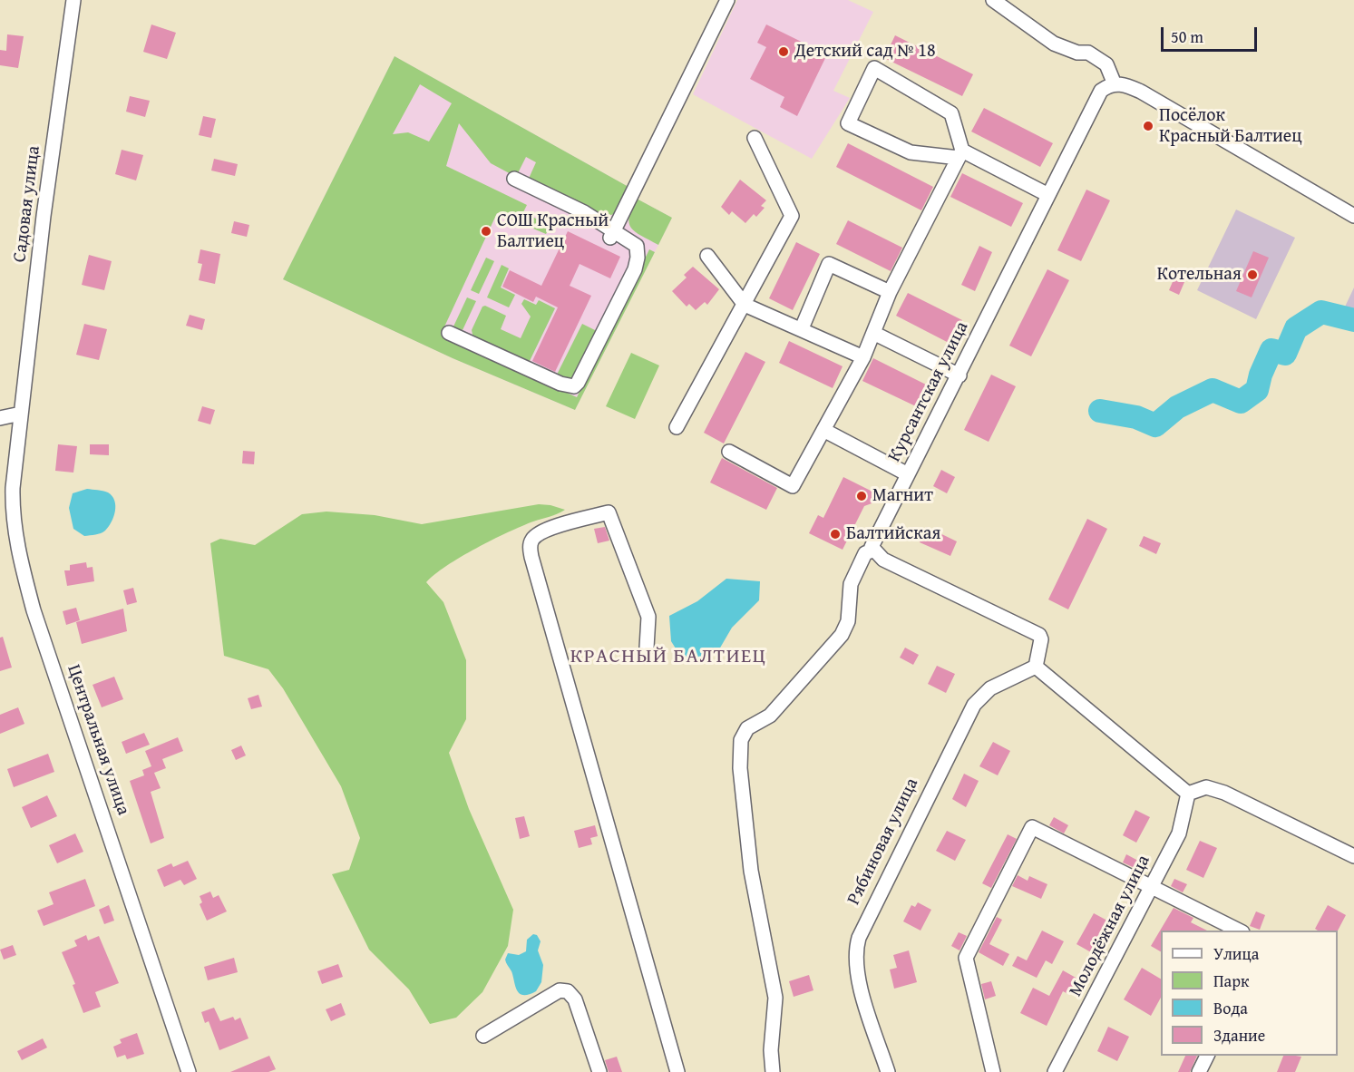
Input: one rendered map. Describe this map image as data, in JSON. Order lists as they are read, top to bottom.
{
  "streets": {
    "street": [
      "Садовая улица",
      "Курсантская улица",
      "Центральная улица",
      "Рябиновая улица",
      "Молодёжная улица"
    ]
  },
  "crossings": [
    ["Садовая улица", "Центральная улица"]
  ],
  "districts": ["КРАСНЫЙ БАЛТИЕЦ"],
  "places": [
    "Детский сад № 18",
    "Посёлок Красный Балтиец",
    "СОШ Красный Балтиец",
    "Котельная",
    "Магнит",
    "Балтийская"
  ],
  "legend": [
    "Улица",
    "Парк",
    "Вода",
    "Здание"
  ],
  "scale_bar": "50 m"
}
